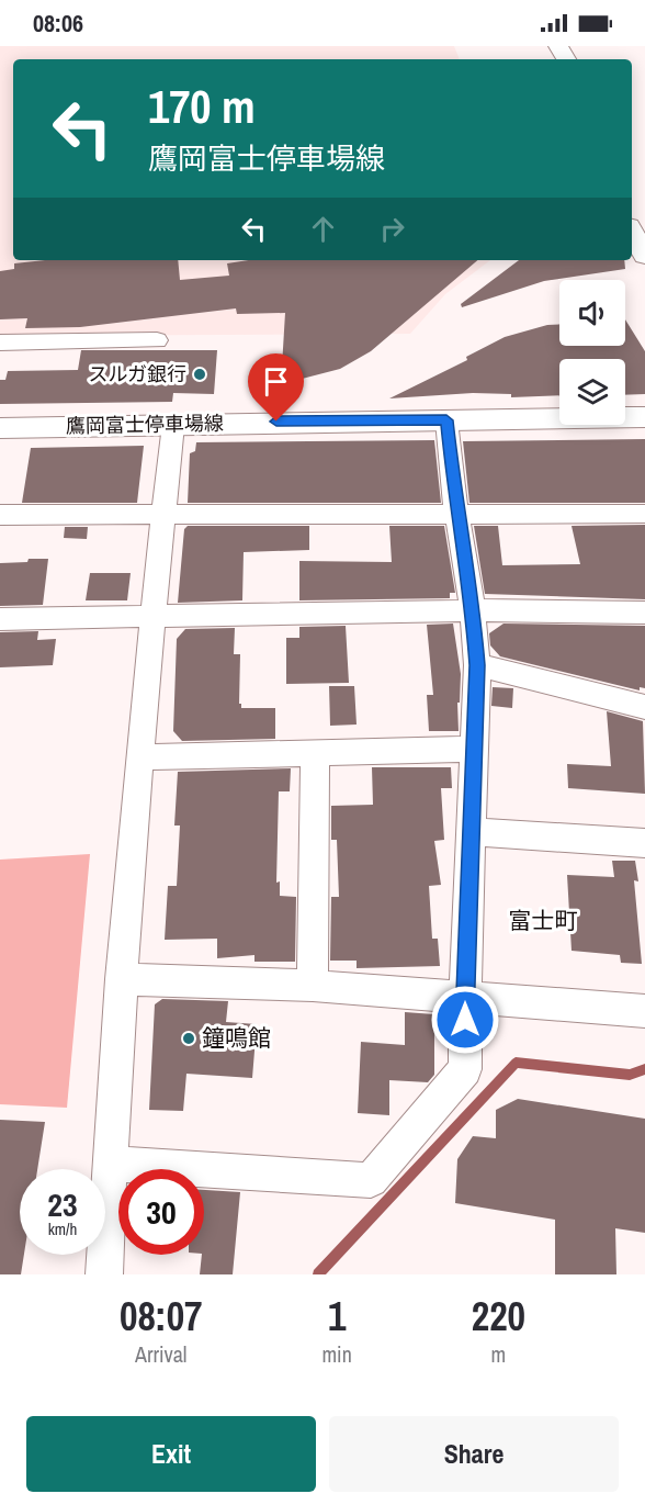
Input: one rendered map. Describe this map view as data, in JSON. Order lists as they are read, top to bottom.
{
  "streets": {
    "main road": ["鷹岡富士停車場線"]
  },
  "districts": ["富士町"],
  "places": ["スルガ銀行", "鐘鳴館"],
  "page": {
    "status": "08:06",
    "turn": ["170 m", "鷹岡富士停車場線"],
    "speed": "23 km/h",
    "limit": "30",
    "eta": [
      "08:07",
      "Arrival",
      "1",
      "min",
      "220",
      "m"
    ],
    "buttons": ["Exit", "Share"]
  }
}
